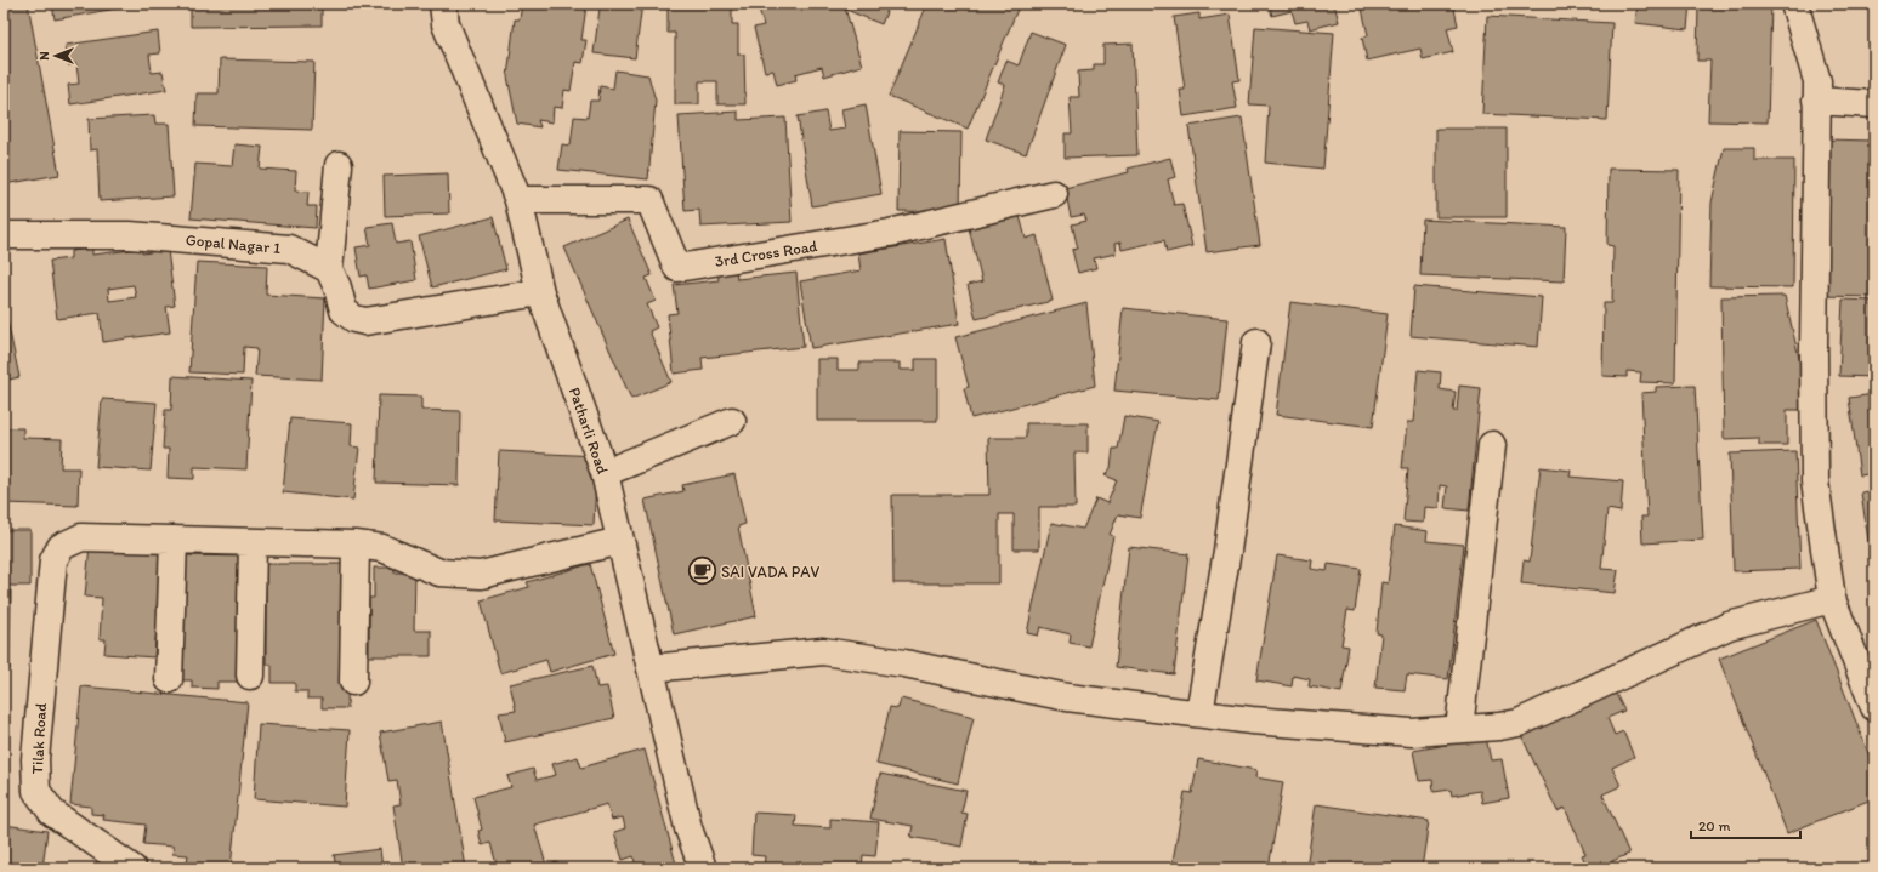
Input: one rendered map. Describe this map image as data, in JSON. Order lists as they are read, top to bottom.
{
  "streets": {
    "street": [
      "Gopal Nagar 1",
      "3rd Cross Road",
      "Patharli Road",
      "Tilak Road"
    ]
  },
  "crossings": [
    ["3rd Cross Road", "Patharli Road"]
  ],
  "places": {
    "cafe": ["SAI VADA PAV"]
  },
  "scale_bar": "20 m",
  "north": "left"
}
